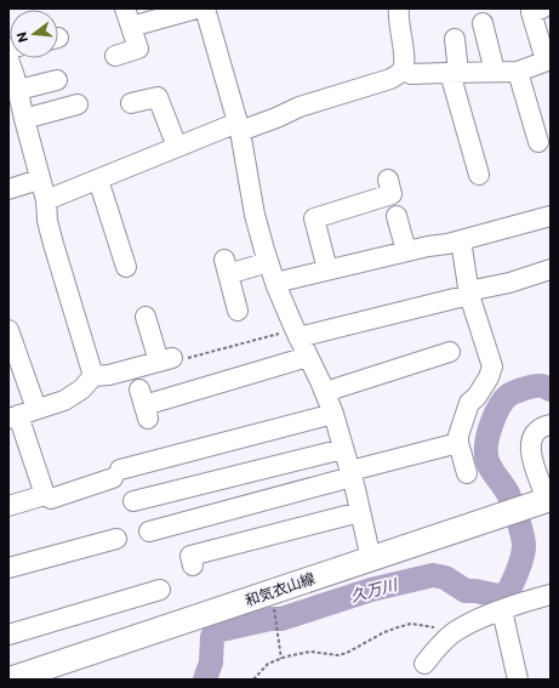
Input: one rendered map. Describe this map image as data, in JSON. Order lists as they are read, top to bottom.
{
  "streets": {
    "main road": ["和気衣山線"]
  },
  "water": ["久万川"],
  "north": "left"
}
